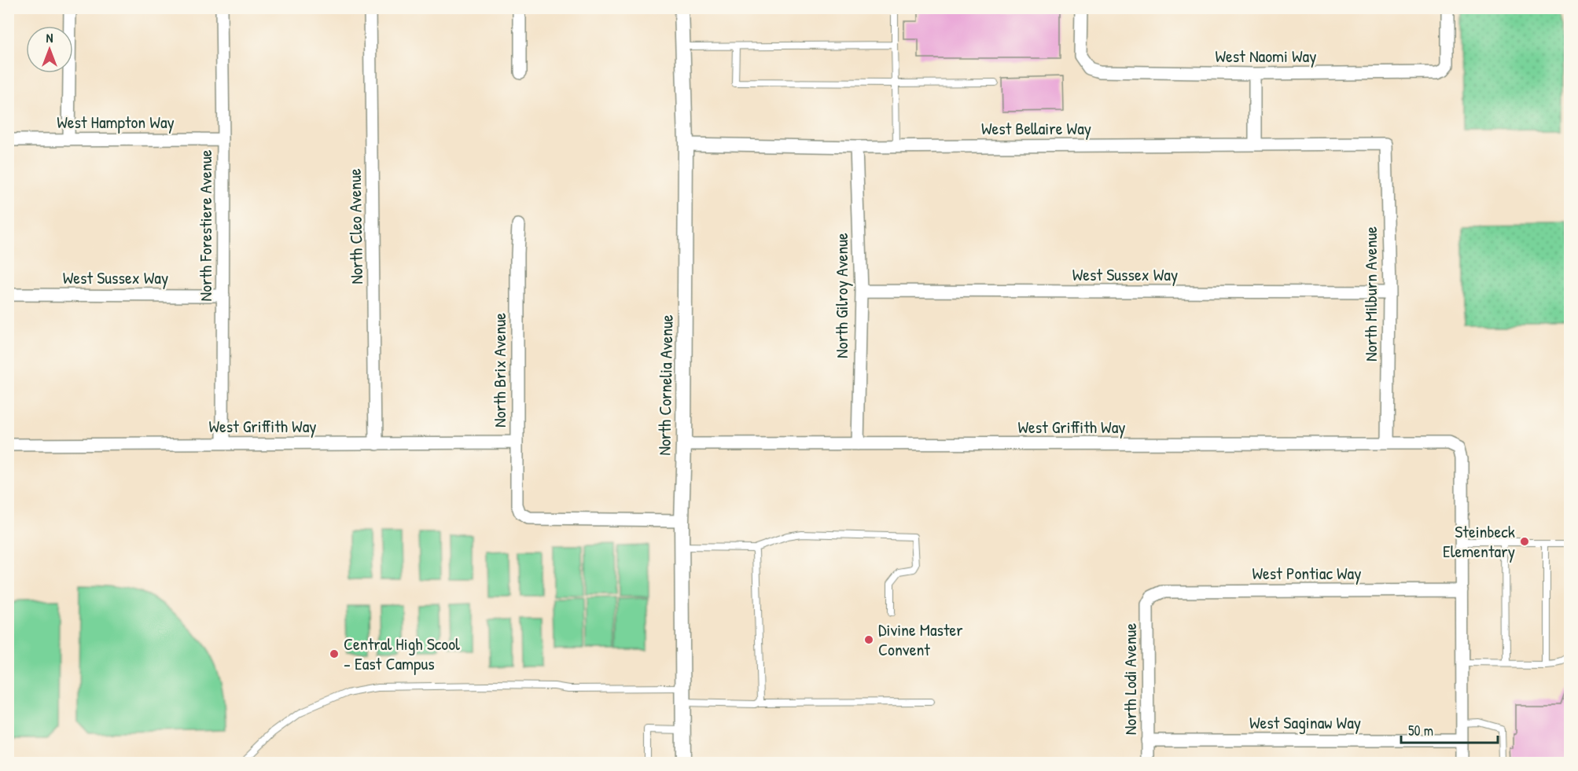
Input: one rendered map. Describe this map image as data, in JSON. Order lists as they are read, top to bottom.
{
  "streets": {
    "street": [
      "West Naomi Way",
      "West Hampton Way",
      "West Bellaire Way",
      "North Forestiere Avenue",
      "North Cleo Avenue",
      "West Sussex Way",
      "North Milburn Avenue",
      "North Gilroy Avenue",
      "North Brix Avenue",
      "North Cornelia Avenue",
      "West Griffith Way",
      "West Pontiac Way",
      "North Lodi Avenue",
      "West Saginaw Way"
    ]
  },
  "crossings": [
    ["West Hampton Way", "North Forestiere Avenue"],
    ["West Bellaire Way", "North Milburn Avenue"],
    ["West Bellaire Way", "North Gilroy Avenue"],
    ["West Bellaire Way", "North Cornelia Avenue"],
    ["North Forestiere Avenue", "West Sussex Way"],
    ["North Forestiere Avenue", "West Griffith Way"],
    ["North Cleo Avenue", "West Griffith Way"],
    ["West Sussex Way", "North Milburn Avenue"],
    ["West Sussex Way", "North Gilroy Avenue"],
    ["North Milburn Avenue", "West Griffith Way"],
    ["North Gilroy Avenue", "West Griffith Way"],
    ["North Brix Avenue", "North Cornelia Avenue"],
    ["North Brix Avenue", "West Griffith Way"],
    ["North Cornelia Avenue", "West Griffith Way"],
    ["West Pontiac Way", "North Lodi Avenue"],
    ["North Lodi Avenue", "West Saginaw Way"]
  ],
  "places": ["Steinbeck Elementary", "Divine Master Convent", "Central High Scool - East Campus"],
  "scale_bar": "50 m",
  "north": "top"
}
